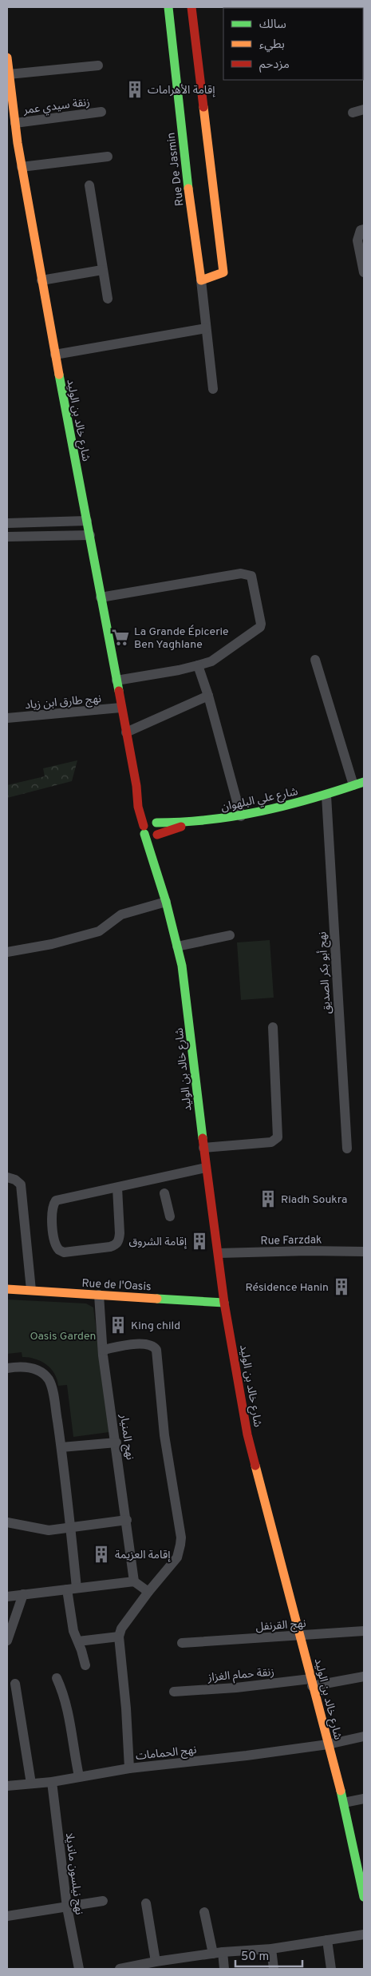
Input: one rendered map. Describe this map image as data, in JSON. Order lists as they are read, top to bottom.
{
  "streets": {
    "street": [
      "زنقة سيدي عمر",
      "Rue De Jasmin",
      "شارع خالد بن الوليد",
      "نهج طارق ابن زياد",
      "شارع علي البلهوان",
      "نهج أبو بكر الصديق",
      "Rue Farzdak",
      "Rue de l'Oasis",
      "نهج المنيار",
      "نهج القرنفل",
      "زنقة حمام الغزاز",
      "نهج الحمامات",
      "نهج نيلسون مانديلا"
    ]
  },
  "crossings": [
    ["زنقة سيدي عمر", "شارع خالد بن الوليد"],
    ["شارع خالد بن الوليد", "نهج طارق ابن زياد"],
    ["شارع خالد بن الوليد", "شارع علي البلهوان"],
    ["شارع خالد بن الوليد", "Rue Farzdak"],
    ["شارع خالد بن الوليد", "Rue de l'Oasis"],
    ["شارع خالد بن الوليد", "نهج القرنفل"],
    ["شارع خالد بن الوليد", "زنقة حمام الغزاز"],
    ["شارع خالد بن الوليد", "نهج الحمامات"],
    ["شارع علي البلهوان", "نهج أبو بكر الصديق"],
    ["Rue de l'Oasis", "نهج المنيار"],
    ["نهج الحمامات", "نهج نيلسون مانديلا"]
  ],
  "parks": ["Oasis Garden"],
  "places": {
    "building": [
      "إقامة الأهرامات",
      "Riadh Soukra",
      "إقامة الشروق",
      "Résidence Hanin",
      "King child",
      "إقامة العزيمة"
    ],
    "supermarket": ["La Grande Épicerie Ben Yaghlane"]
  },
  "legend": ["سالك", "بطيء", "مزدحم"],
  "scale_bar": "50 m"
}
